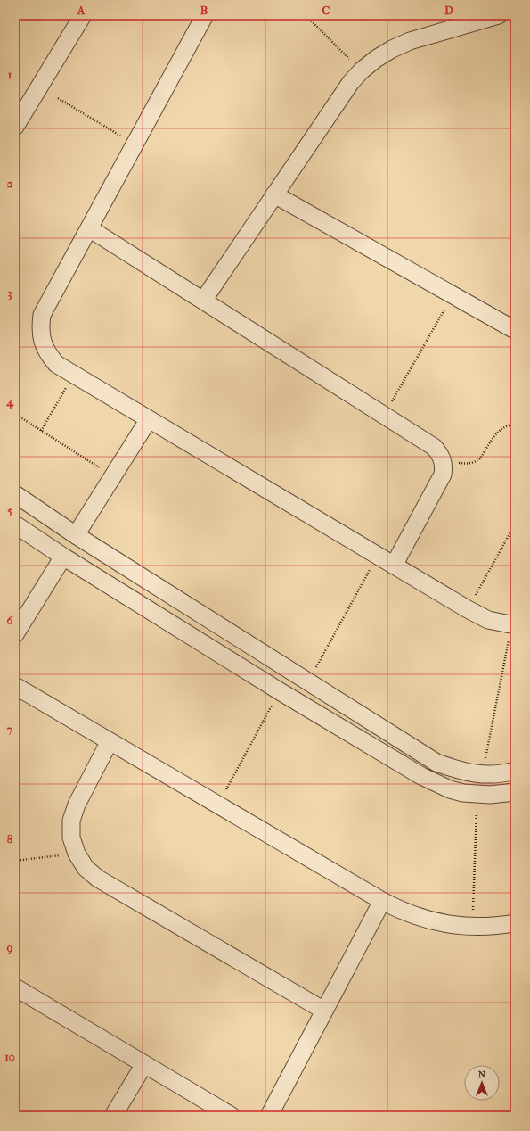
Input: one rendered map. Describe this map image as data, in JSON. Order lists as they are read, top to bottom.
{
  "north": "top",
  "grid": {
    "columns": [
      "A",
      "B",
      "C",
      "D"
    ],
    "rows": [
      "1",
      "2",
      "3",
      "4",
      "5",
      "6",
      "7",
      "8",
      "9",
      "10"
    ]
  }
}
